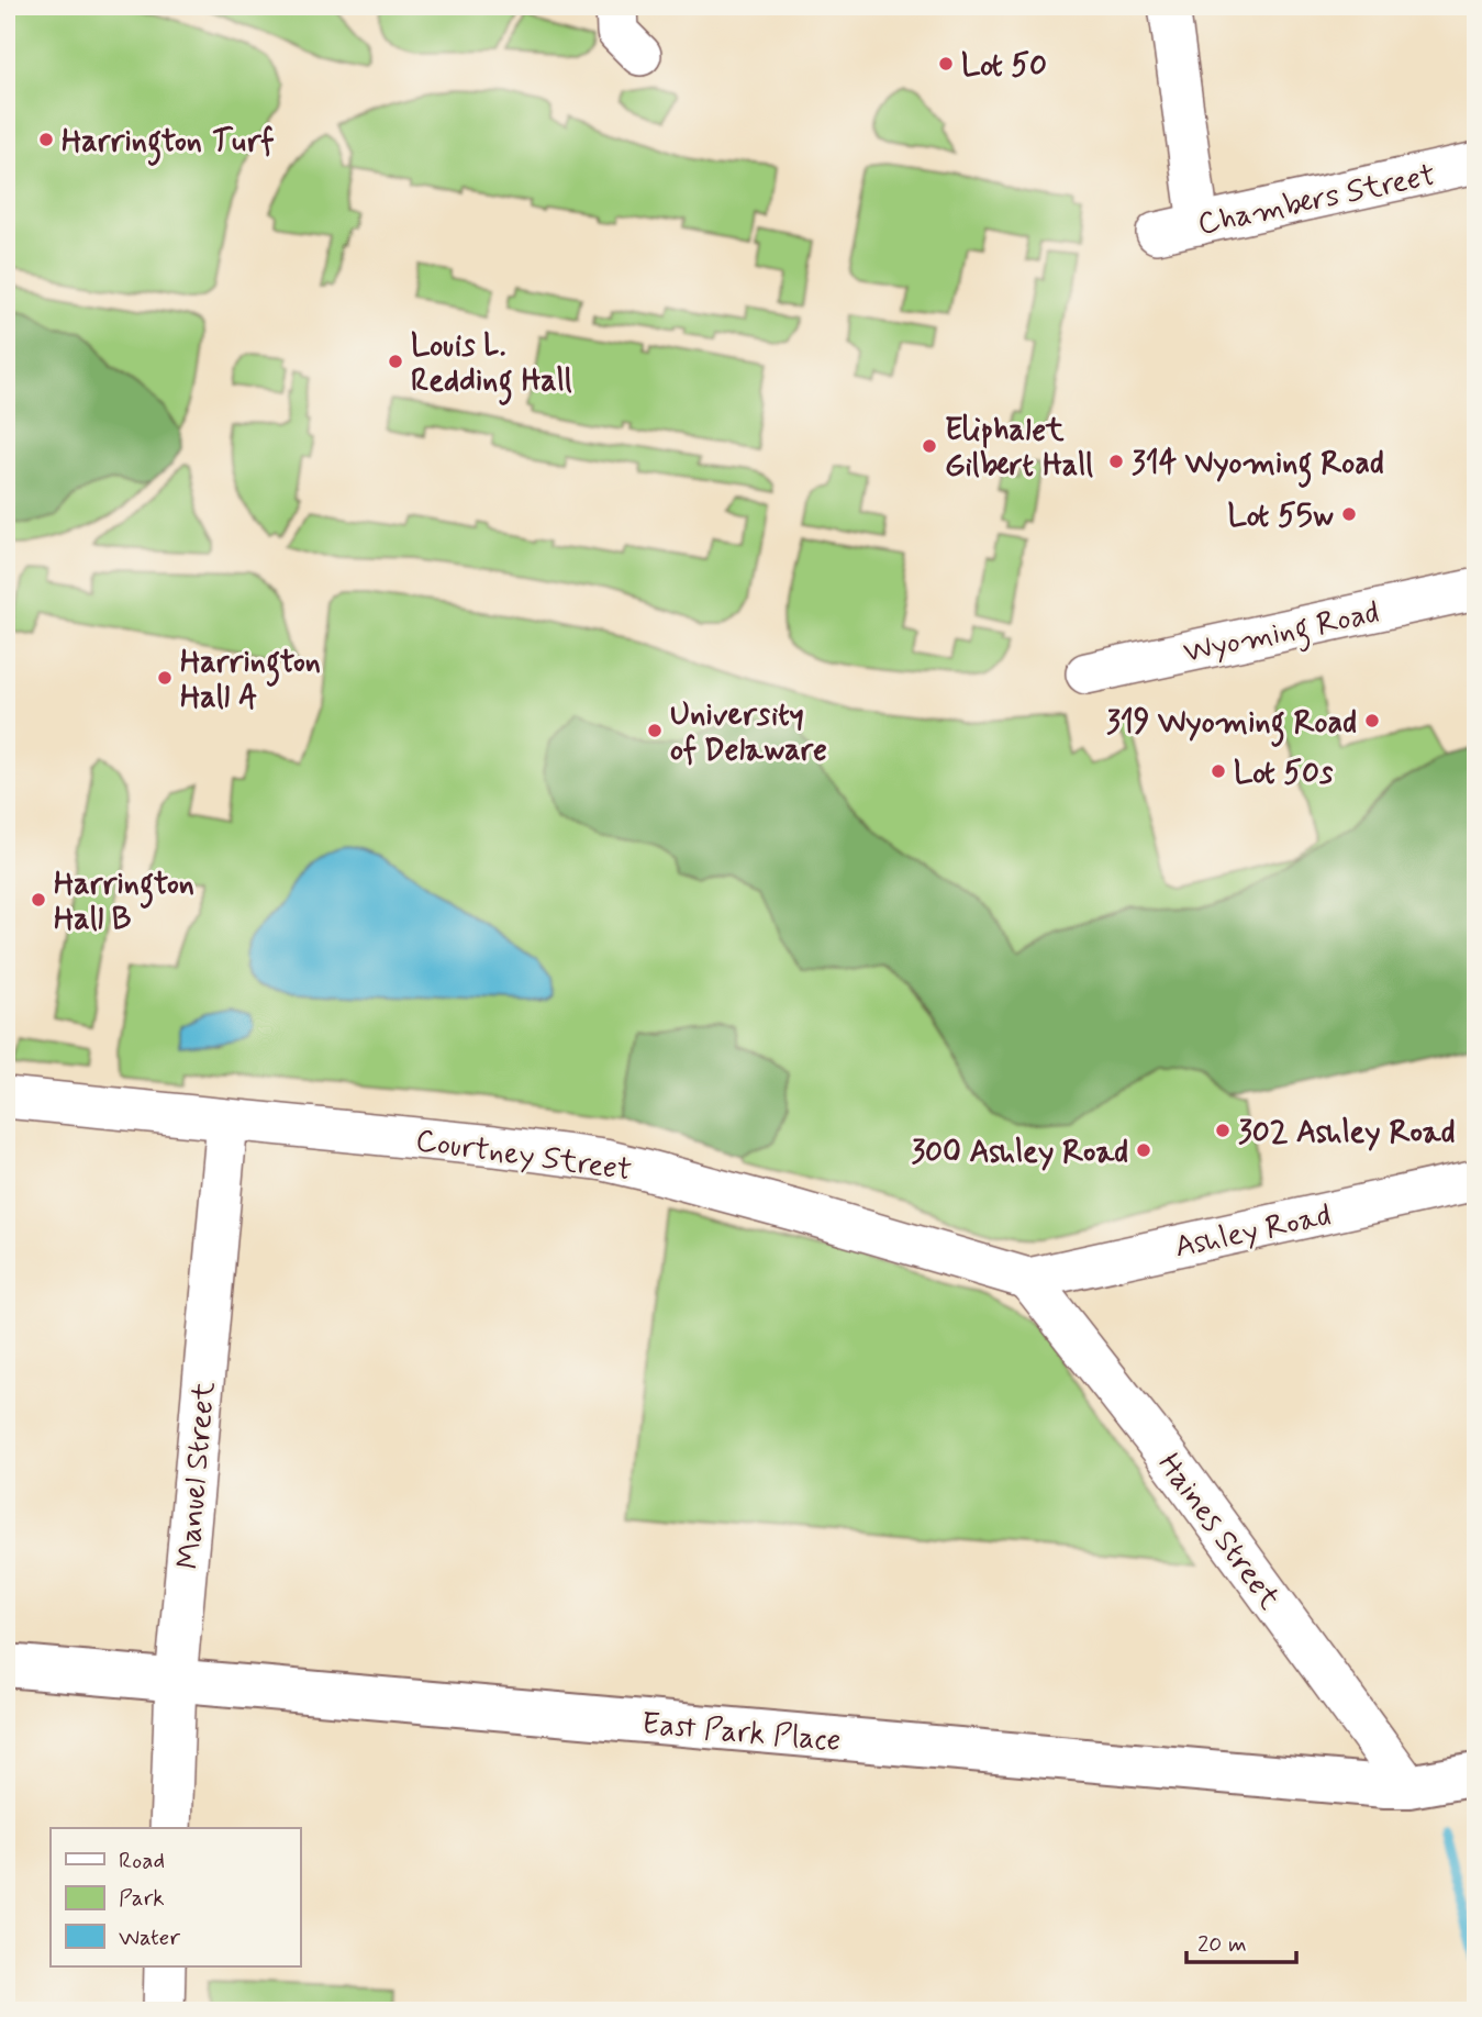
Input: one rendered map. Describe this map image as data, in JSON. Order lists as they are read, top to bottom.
{
  "streets": {
    "street": [
      "Chambers Street",
      "Wyoming Road",
      "Courtney Street",
      "Ashley Road",
      "Manuel Street",
      "Haines Street",
      "East Park Place"
    ]
  },
  "crossings": [
    ["Courtney Street", "Ashley Road"],
    ["Courtney Street", "Manuel Street"],
    ["Courtney Street", "Haines Street"],
    ["Ashley Road", "Haines Street"],
    ["Manuel Street", "East Park Place"],
    ["Haines Street", "East Park Place"]
  ],
  "places": [
    "Lot 50",
    "Harrington Turf",
    "Louis L. Redding Hall",
    "Eliphalet Gilbert Hall",
    "314 Wyoming Road",
    "Lot 55w",
    "Harrington Hall A",
    "319 Wyoming Road",
    "University of Delaware",
    "Lot 50s",
    "Harrington Hall B",
    "302 Ashley Road",
    "300 Ashley Road"
  ],
  "legend": ["Road", "Park", "Water"],
  "scale_bar": "20 m"
}
